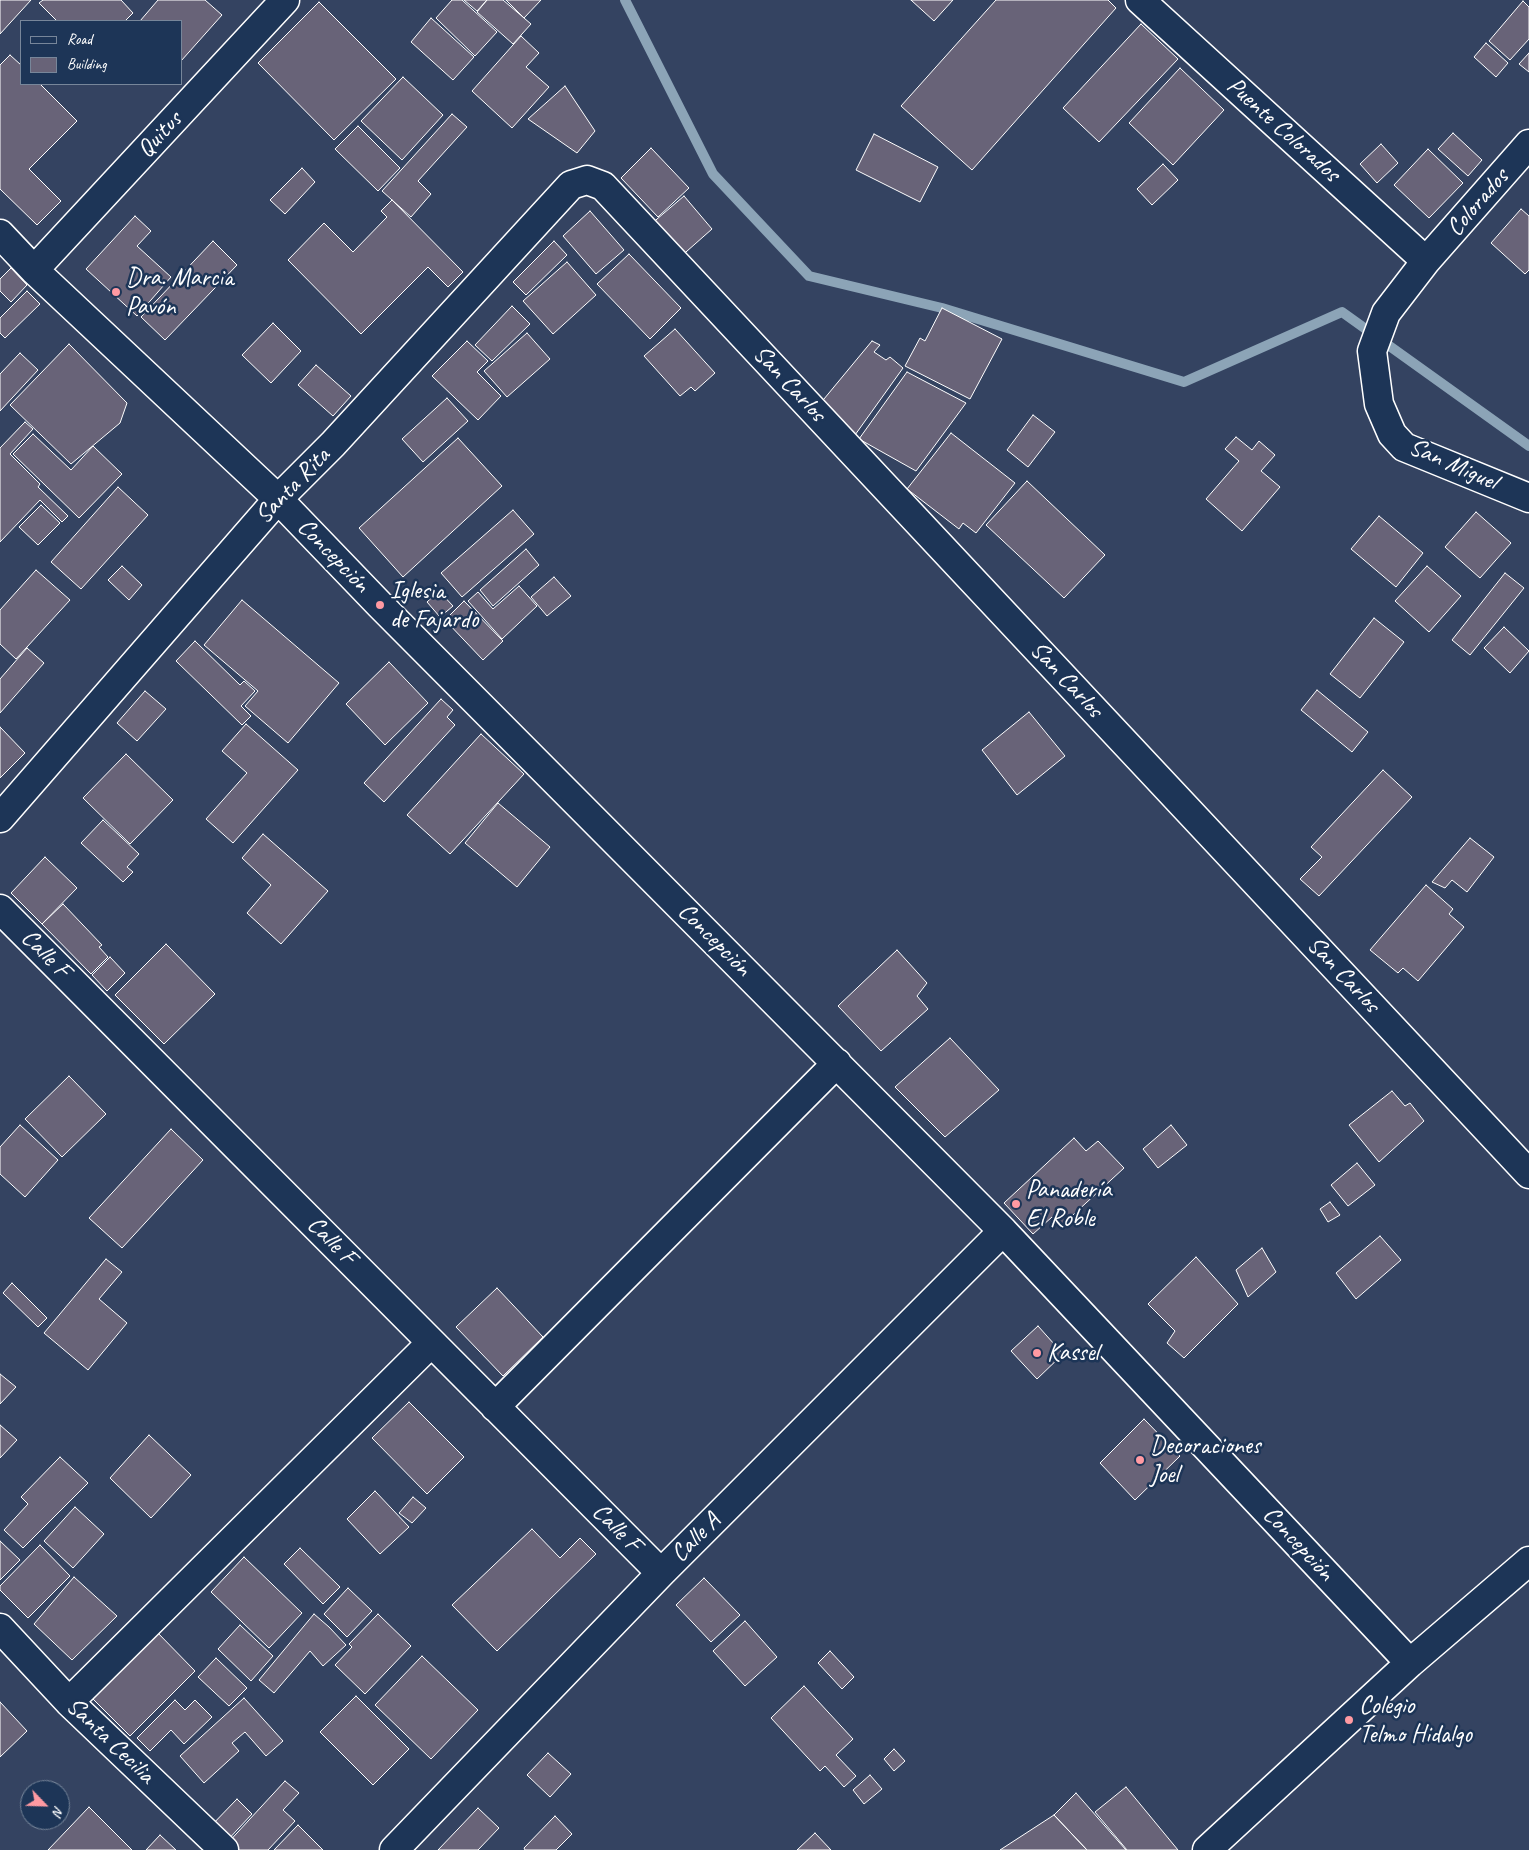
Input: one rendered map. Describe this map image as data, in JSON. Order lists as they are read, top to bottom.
{
  "streets": {
    "street": [
      "Puente Colorados",
      "Quitus",
      "Colorados",
      "San Carlos",
      "San Miguel",
      "Santa Rita",
      "Concepción",
      "Calle F",
      "Calle A",
      "Santa Cecilia"
    ]
  },
  "crossings": [
    ["Puente Colorados", "Colorados"],
    ["Puente Colorados", "San Miguel"],
    ["Quitus", "Concepción"],
    ["Colorados", "San Miguel"],
    ["San Carlos", "Santa Rita"],
    ["Santa Rita", "Concepción"],
    ["Concepción", "Calle A"],
    ["Calle F", "Calle A"]
  ],
  "places": [
    "Dra. Marcia Pavón",
    "Iglesia de Fajardo",
    "Panadería El Roble",
    "Kassel",
    "Decoraciones Joel",
    "Colegio Telmo Hidalgo"
  ],
  "legend": ["Road", "Building"],
  "north": "bottom right"
}
